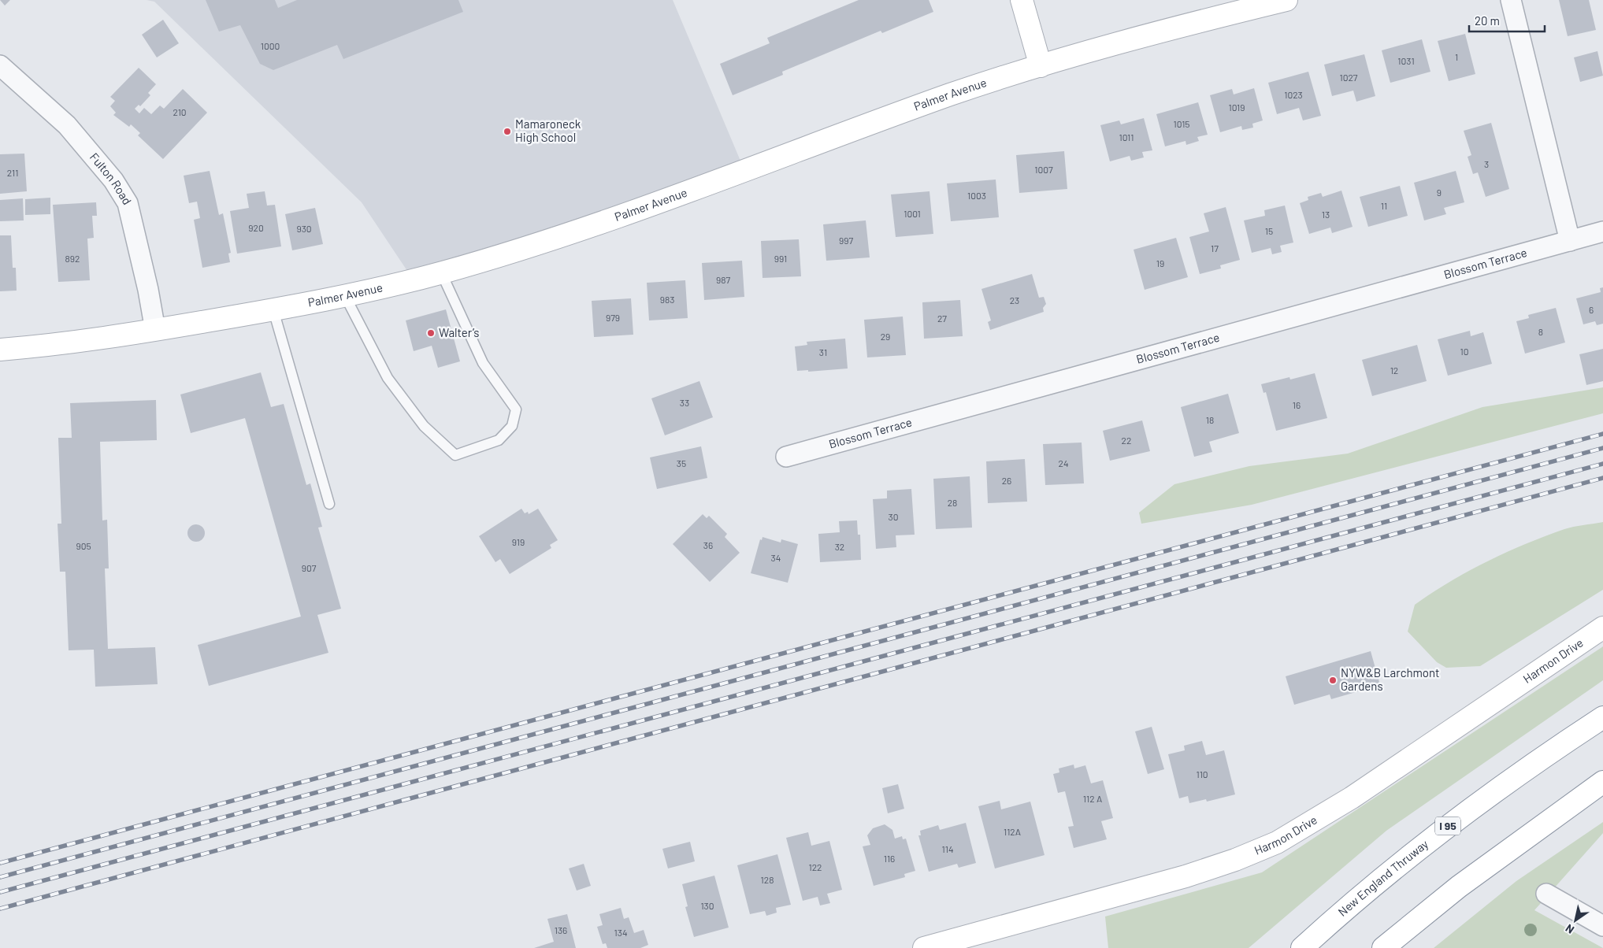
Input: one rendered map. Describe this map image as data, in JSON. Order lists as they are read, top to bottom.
{
  "streets": {
    "main road": [
      "Palmer Avenue",
      "Harmon Drive",
      "I 95",
      "New England Thruway"
    ],
    "street": ["Fulton Road", "Blossom Terrace"]
  },
  "crossings": [
    ["Palmer Avenue", "Fulton Road"]
  ],
  "places": ["Mamaroneck High School", "Walter’s", "NYW&B Larchmont Gardens"],
  "house_numbers": [
    "1000",
    "1",
    "1031",
    "1027",
    "1023",
    "1019",
    "210",
    "1015",
    "1011",
    "3",
    "1007",
    "211",
    "9",
    "1003",
    "11",
    "1001",
    "13",
    "920",
    "930",
    "15",
    "997",
    "17",
    "892",
    "991",
    "19",
    "987",
    "983",
    "23",
    "6",
    "979",
    "27",
    "8",
    "29",
    "10",
    "31",
    "12",
    "33",
    "16",
    "18",
    "22",
    "35",
    "24",
    "26",
    "28",
    "30",
    "919",
    "36",
    "905",
    "32",
    "34",
    "907",
    "110",
    "112 A",
    "112A",
    "114",
    "116",
    "122",
    "128",
    "130",
    "136",
    "134"
  ],
  "scale_bar": "20 m",
  "north": "bottom left"
}
